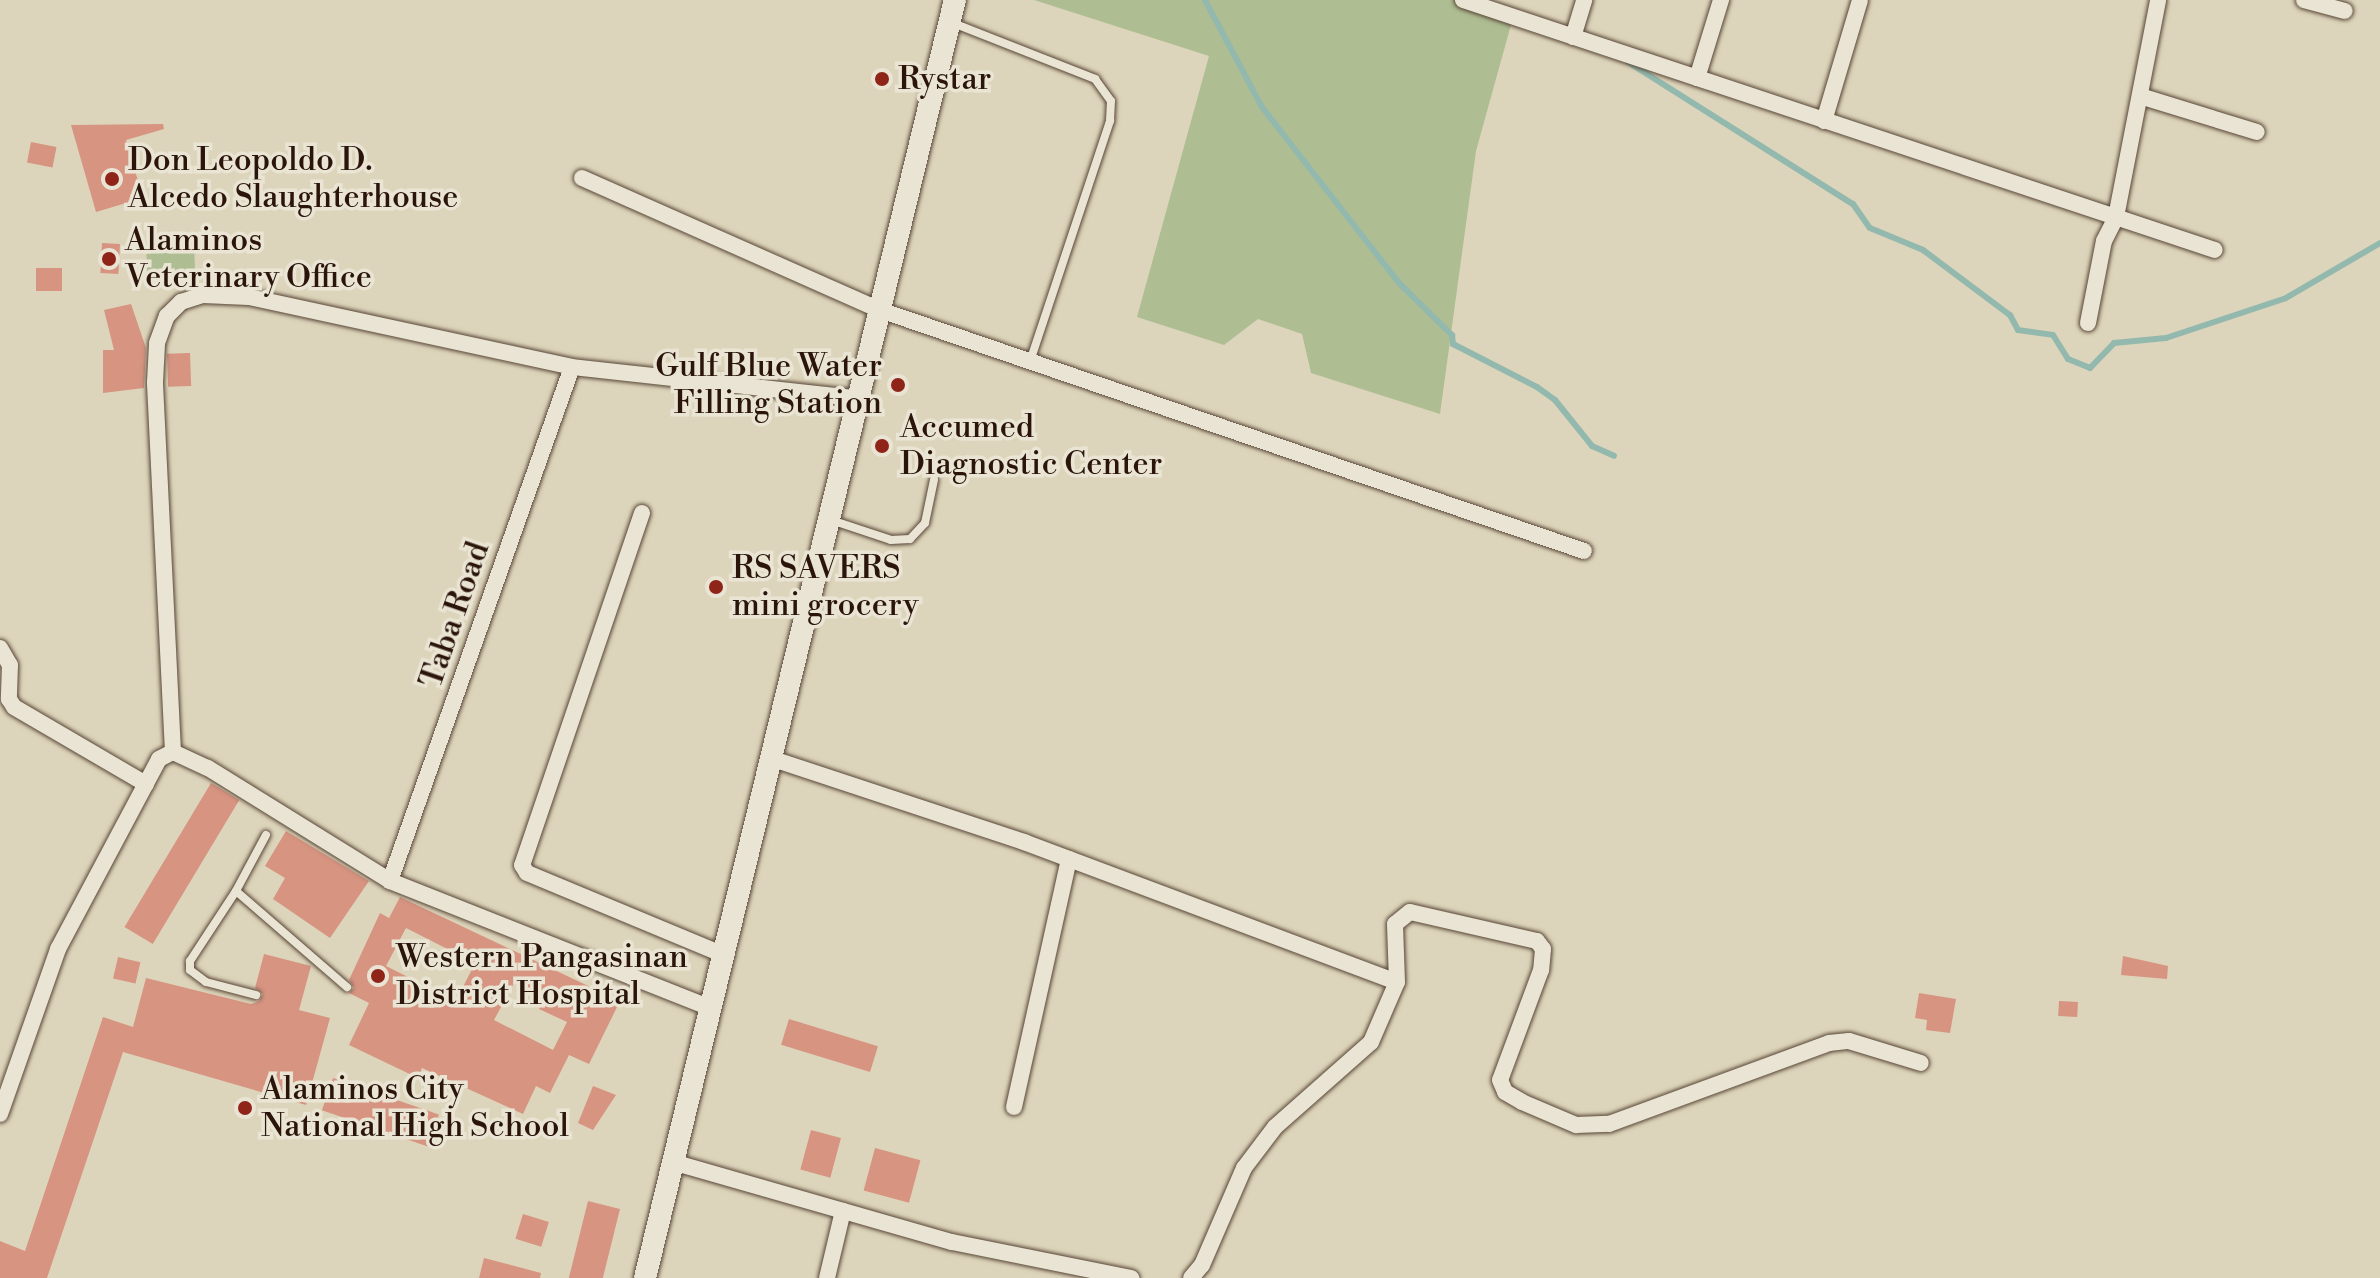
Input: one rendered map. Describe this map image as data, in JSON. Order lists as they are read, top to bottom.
{
  "streets": {
    "street": ["Taba Road"]
  },
  "places": [
    "Rystar",
    "Don Leopoldo D. Alcedo Slaughterhouse",
    "Alaminos Veterinary Office",
    "Gulf Blue Water Filling Station",
    "Accumed Diagnostic Center",
    "RS SAVERS mini grocery",
    "Western Pangasinan District Hospital",
    "Alaminos City National High School"
  ]
}
